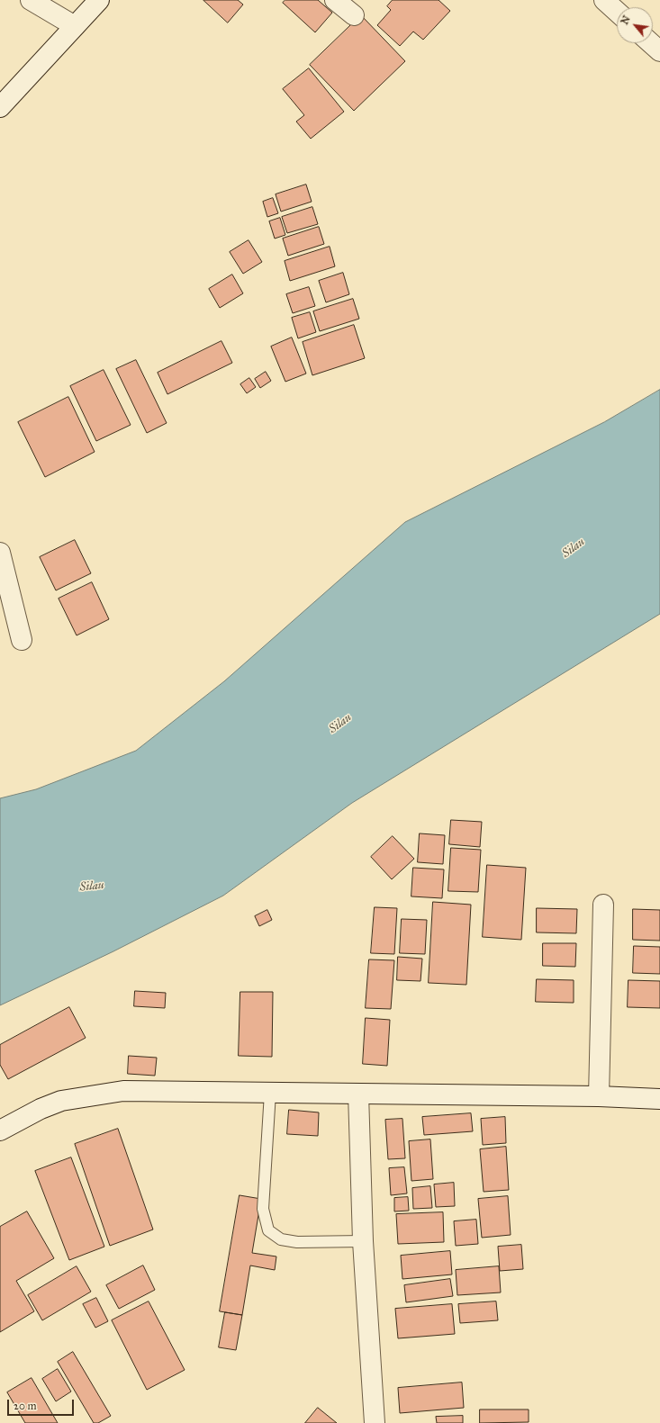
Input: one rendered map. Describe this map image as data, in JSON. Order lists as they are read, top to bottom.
{
  "water": ["Silau"],
  "scale_bar": "20 m",
  "north": "top left"
}
